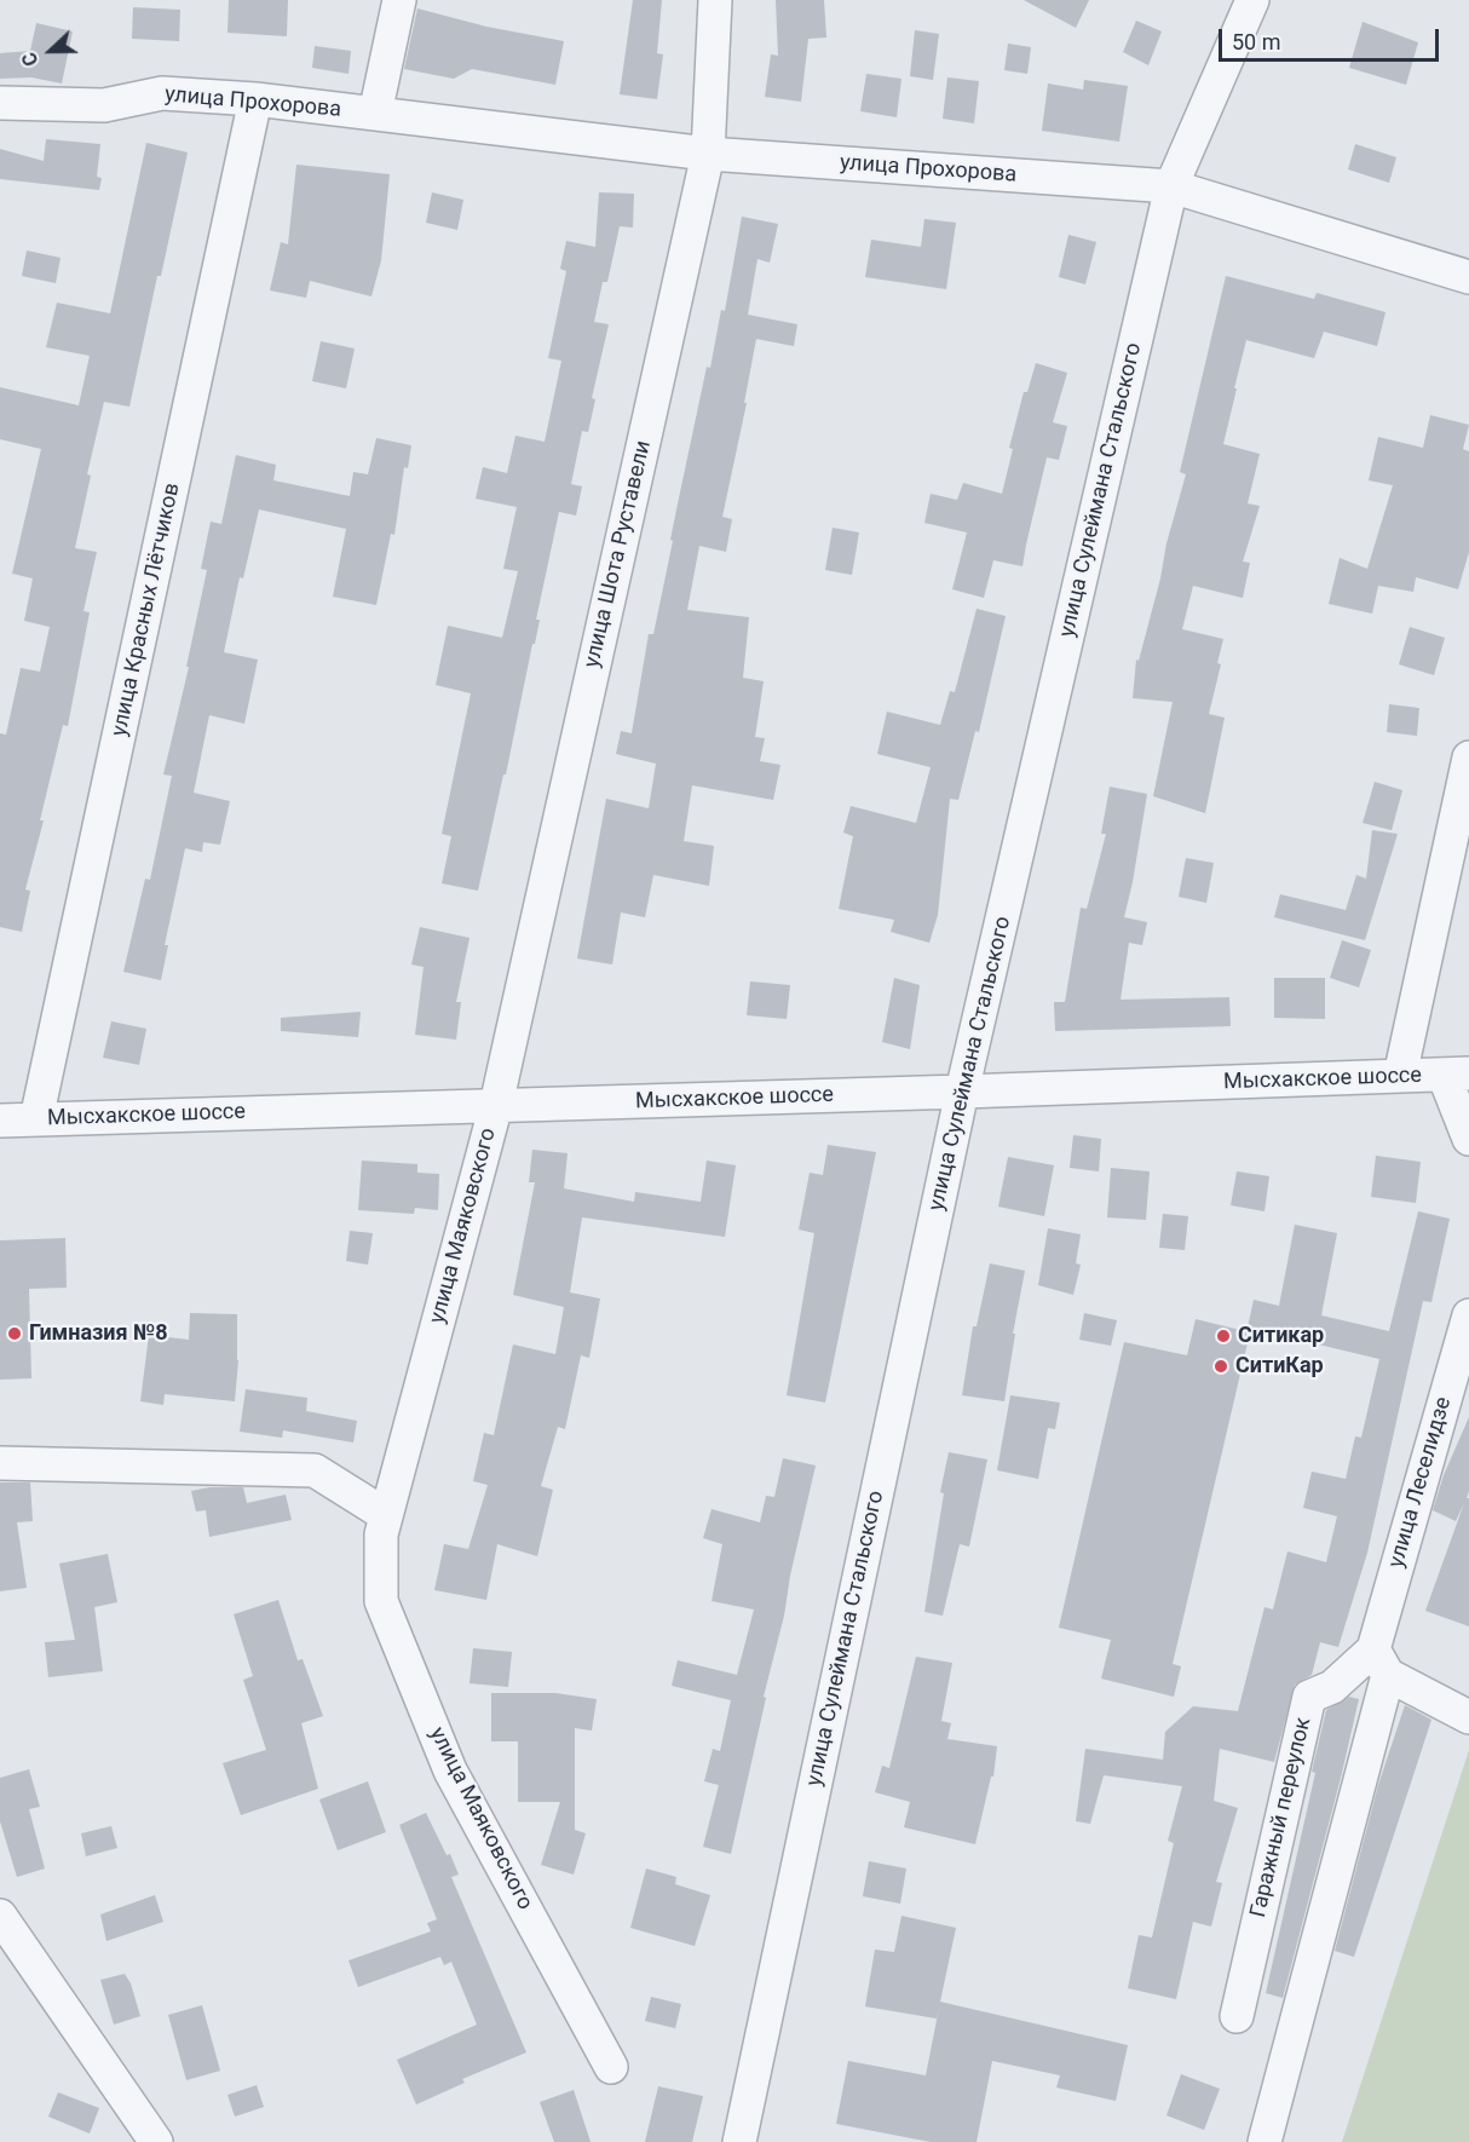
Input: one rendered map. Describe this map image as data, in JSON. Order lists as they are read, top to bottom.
{
  "streets": {
    "street": [
      "улица Прохорова",
      "улица Сулеймана Стальского",
      "улица Шота Руставели",
      "улица Красных Лётчиков",
      "Мысхакское шоссе",
      "улица Маяковского",
      "улица Леселидзе",
      "Гаражный переулок"
    ]
  },
  "crossings": [
    ["улица Прохорова", "улица Сулеймана Стальского"],
    ["улица Прохорова", "улица Шота Руставели"],
    ["улица Прохорова", "улица Красных Лётчиков"],
    ["улица Сулеймана Стальского", "Мысхакское шоссе"],
    ["улица Шота Руставели", "Мысхакское шоссе"],
    ["улица Шота Руставели", "улица Маяковского"],
    ["улица Красных Лётчиков", "Мысхакское шоссе"],
    ["Мысхакское шоссе", "улица Маяковского"],
    ["улица Леселидзе", "Гаражный переулок"]
  ],
  "places": ["Гимназия №8", "Ситикар", "СитиКар"],
  "scale_bar": "50 m",
  "north": "left"
}
